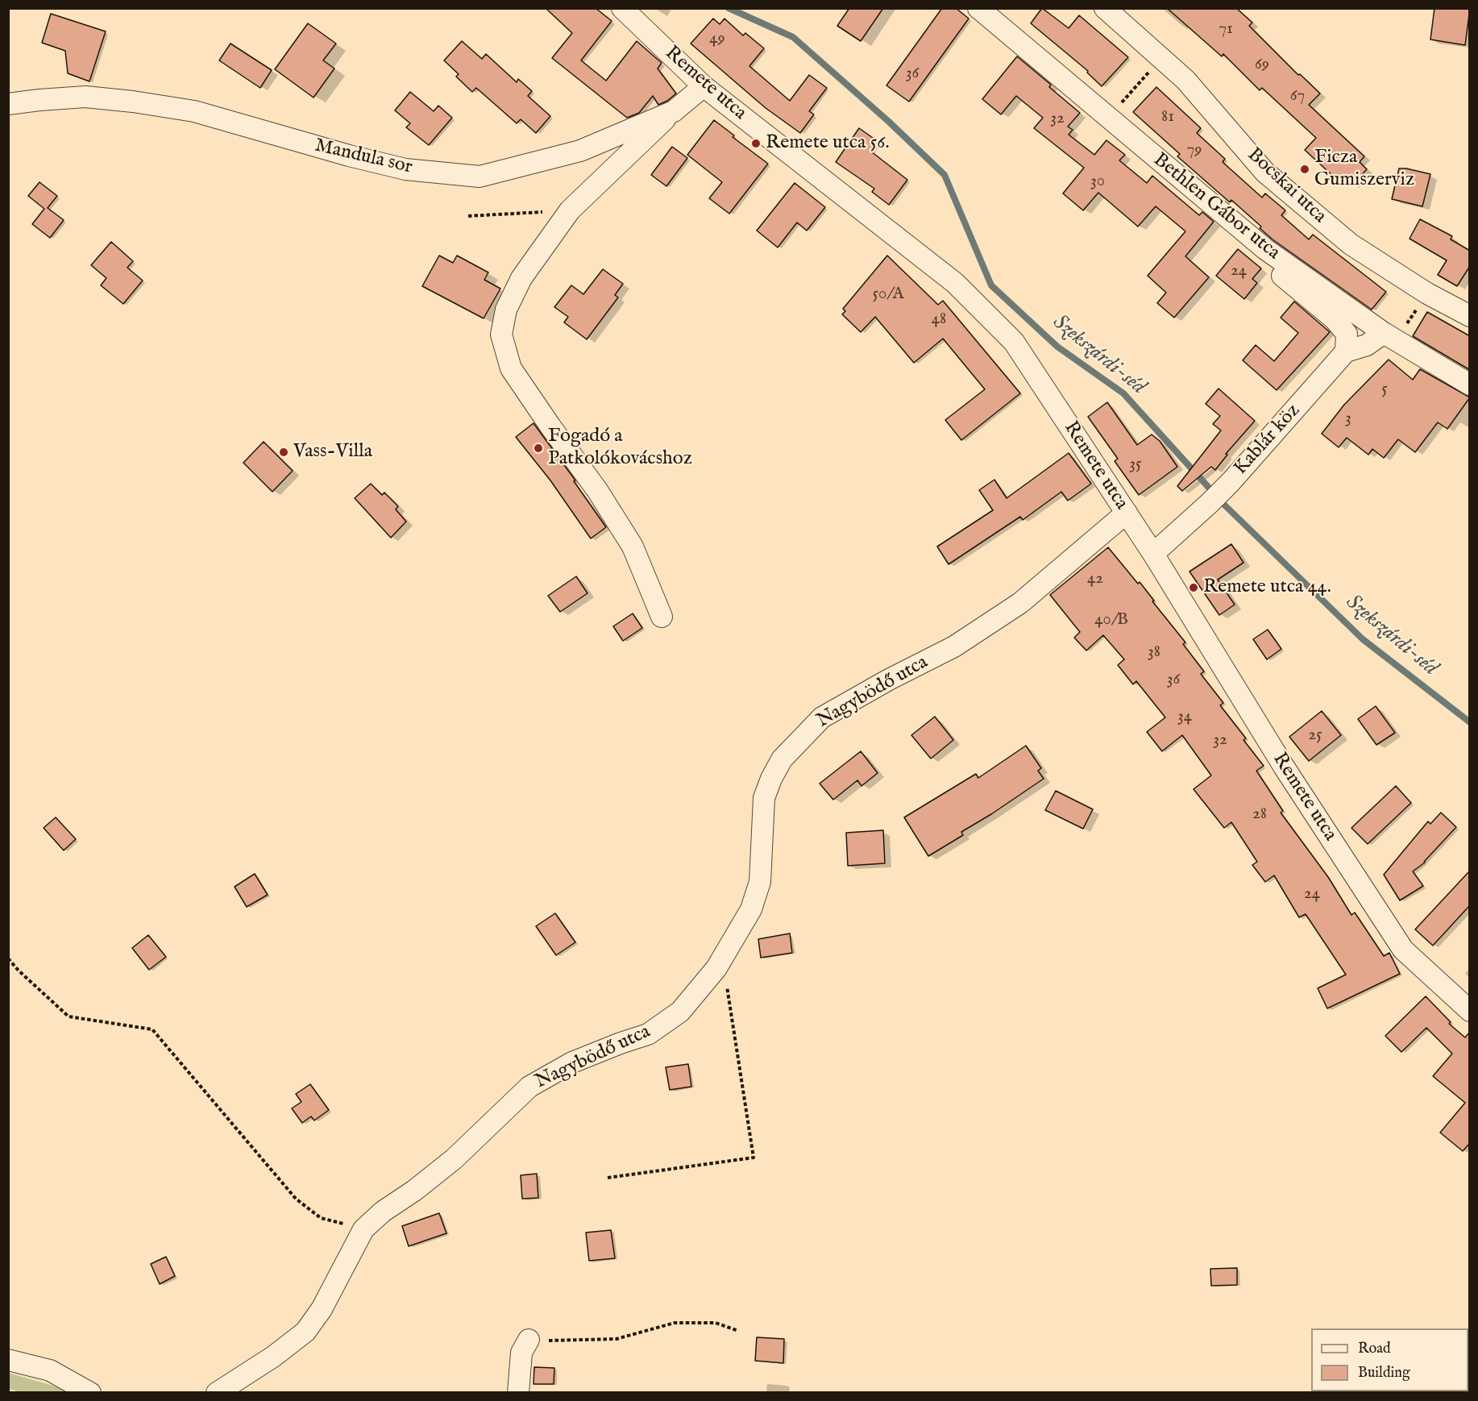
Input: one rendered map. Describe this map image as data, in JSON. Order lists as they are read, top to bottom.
{
  "streets": {
    "street": [
      "Remete utca",
      "Mandula sor",
      "Bocskai utca",
      "Bethlen Gábor utca",
      "Kablár köz",
      "Nagybödő utca"
    ]
  },
  "crossings": [
    ["Remete utca", "Mandula sor"],
    ["Remete utca", "Kablár köz"],
    ["Remete utca", "Nagybödő utca"],
    ["Bethlen Gábor utca", "Kablár köz"]
  ],
  "water": ["Szekszárdi-séd"],
  "places": [
    "Remete utca 56.",
    "Ficza Gumiszerviz",
    "Fogadó a Patkolókovácshoz",
    "Vass-Villa",
    "Remete utca 44."
  ],
  "house_numbers": [
    "71",
    "49",
    "69",
    "36",
    "67",
    "81",
    "32",
    "79",
    "30",
    "24",
    "50/A",
    "48",
    "5",
    "3",
    "35",
    "42",
    "40/B",
    "38",
    "36",
    "34",
    "25",
    "32",
    "28",
    "24"
  ],
  "legend": ["Road", "Building"]
}
